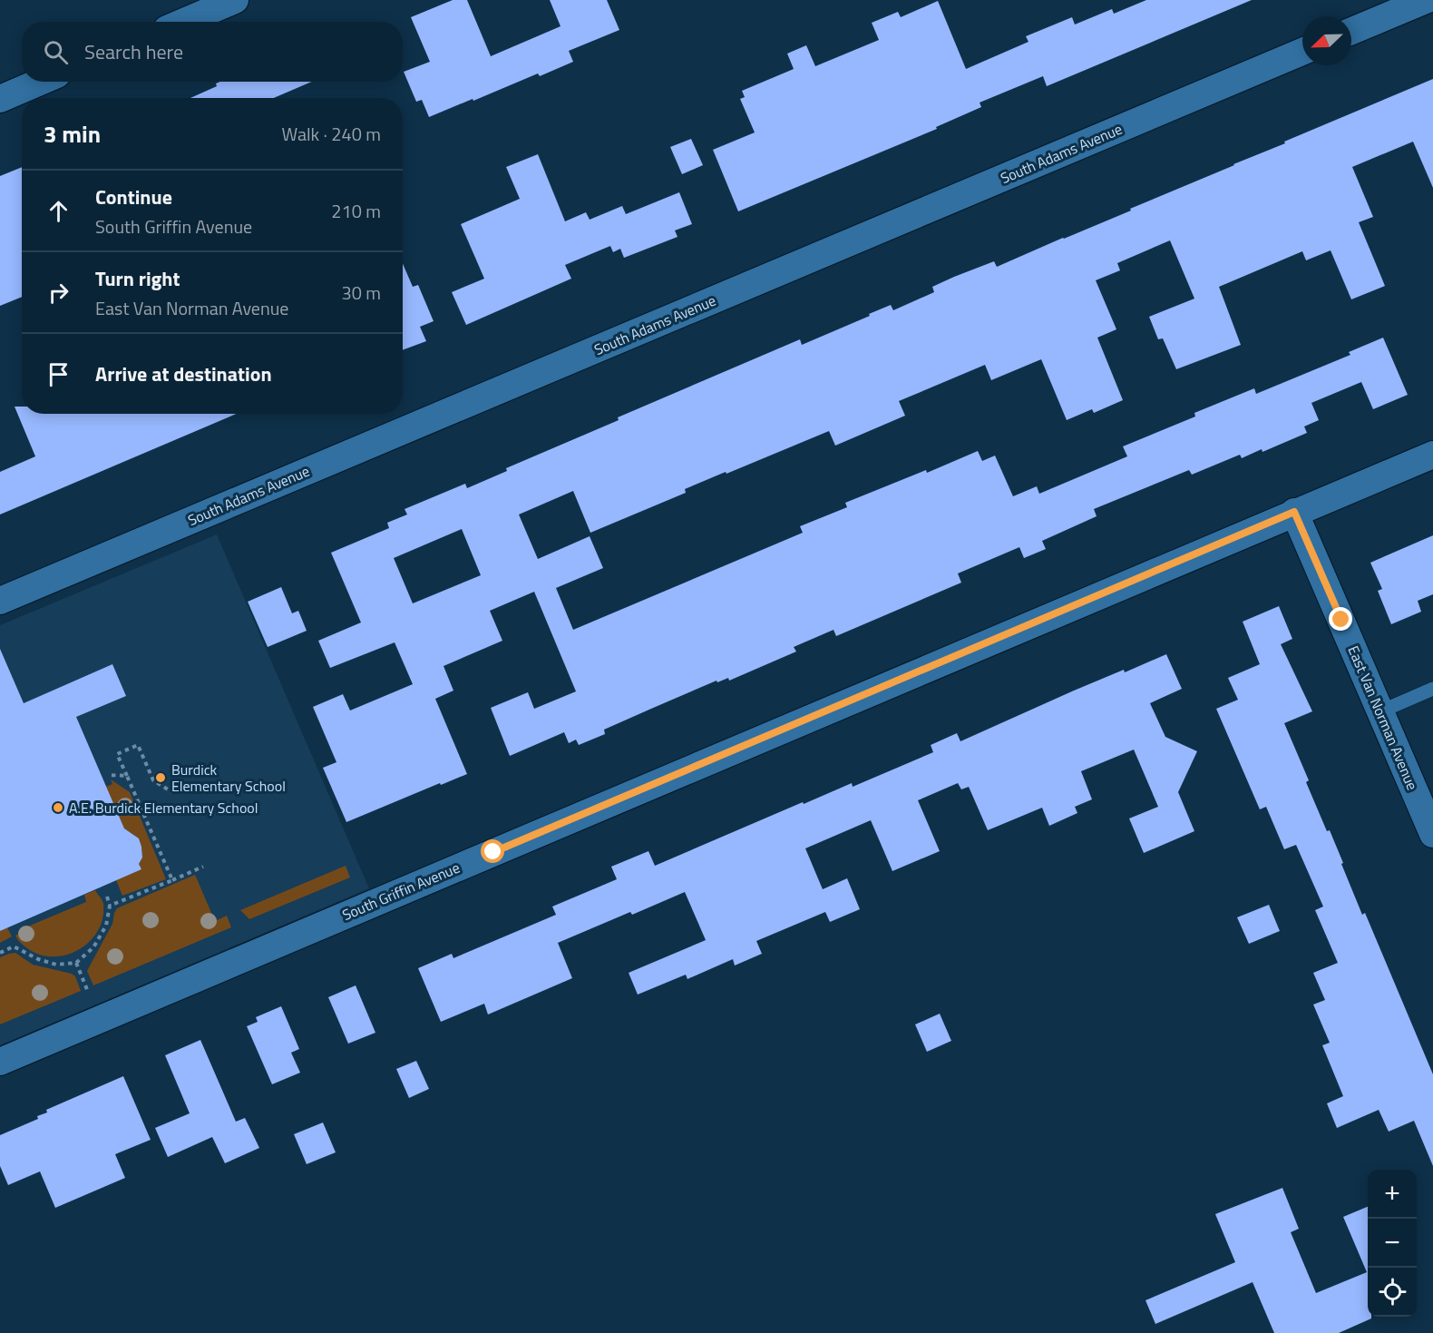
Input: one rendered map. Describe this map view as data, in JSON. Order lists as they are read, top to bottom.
{
  "streets": {
    "street": ["South Adams Avenue", "East Van Norman Avenue", "South Griffin Avenue"]
  },
  "crossings": [
    ["East Van Norman Avenue", "South Griffin Avenue"]
  ],
  "places": ["Burdick Elementary School", "A.E. Burdick Elementary School"],
  "north": "bottom left",
  "page": {
    "search": "Search here",
    "heading": ["3 min", "Walk · 240 m"],
    "list": [
      ["Continue", "South Griffin Avenue", "210 m"],
      ["Turn right", "East Van Norman Avenue", "30 m"],
      "Arrive at destination"
    ],
    "map_buttons": ["+", "−"]
  }
}
